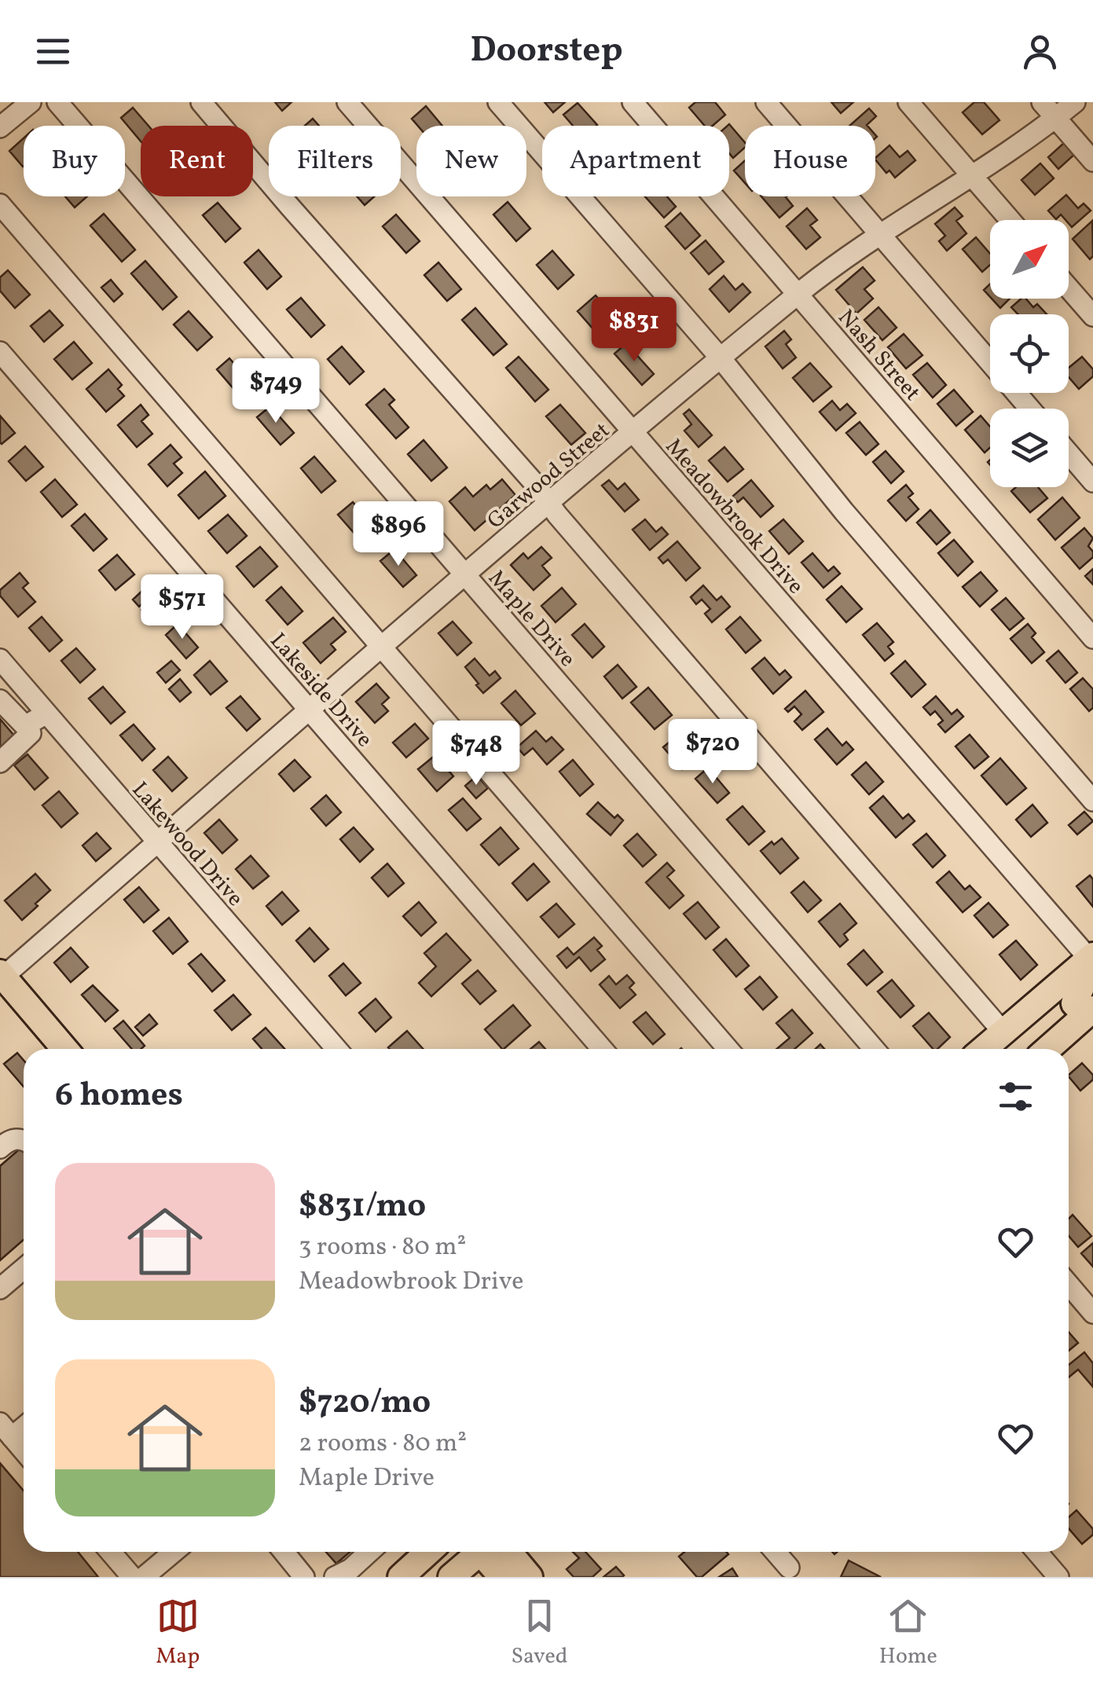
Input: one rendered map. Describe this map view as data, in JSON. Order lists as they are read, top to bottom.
{
  "streets": {
    "street": [
      "Nash Street",
      "Garwood Street",
      "Meadowbrook Drive",
      "Maple Drive",
      "Lakeside Drive",
      "Lakewood Drive"
    ]
  },
  "crossings": [
    ["Nash Street", "Garwood Street"],
    ["Garwood Street", "Meadowbrook Drive"],
    ["Garwood Street", "Maple Drive"],
    ["Garwood Street", "Lakeside Drive"],
    ["Garwood Street", "Lakewood Drive"]
  ],
  "north": "top right",
  "page": {
    "header": "Doorstep",
    "chip": [
      "Buy",
      "Rent",
      "Filters",
      "New",
      "Apartment",
      "House"
    ],
    "price": [
      "$831",
      "$749",
      "$896",
      "$571",
      "$720",
      "$748"
    ],
    "heading": "6 homes",
    "list": [
      {
        "name": "$831/mo",
        "note": "3 rooms · 80 m² · Meadowbrook Drive"
      },
      {
        "name": "$720/mo",
        "note": "2 rooms · 80 m² · Maple Drive"
      }
    ],
    "tabs": ["Map", "Saved", "Home"]
  }
}
